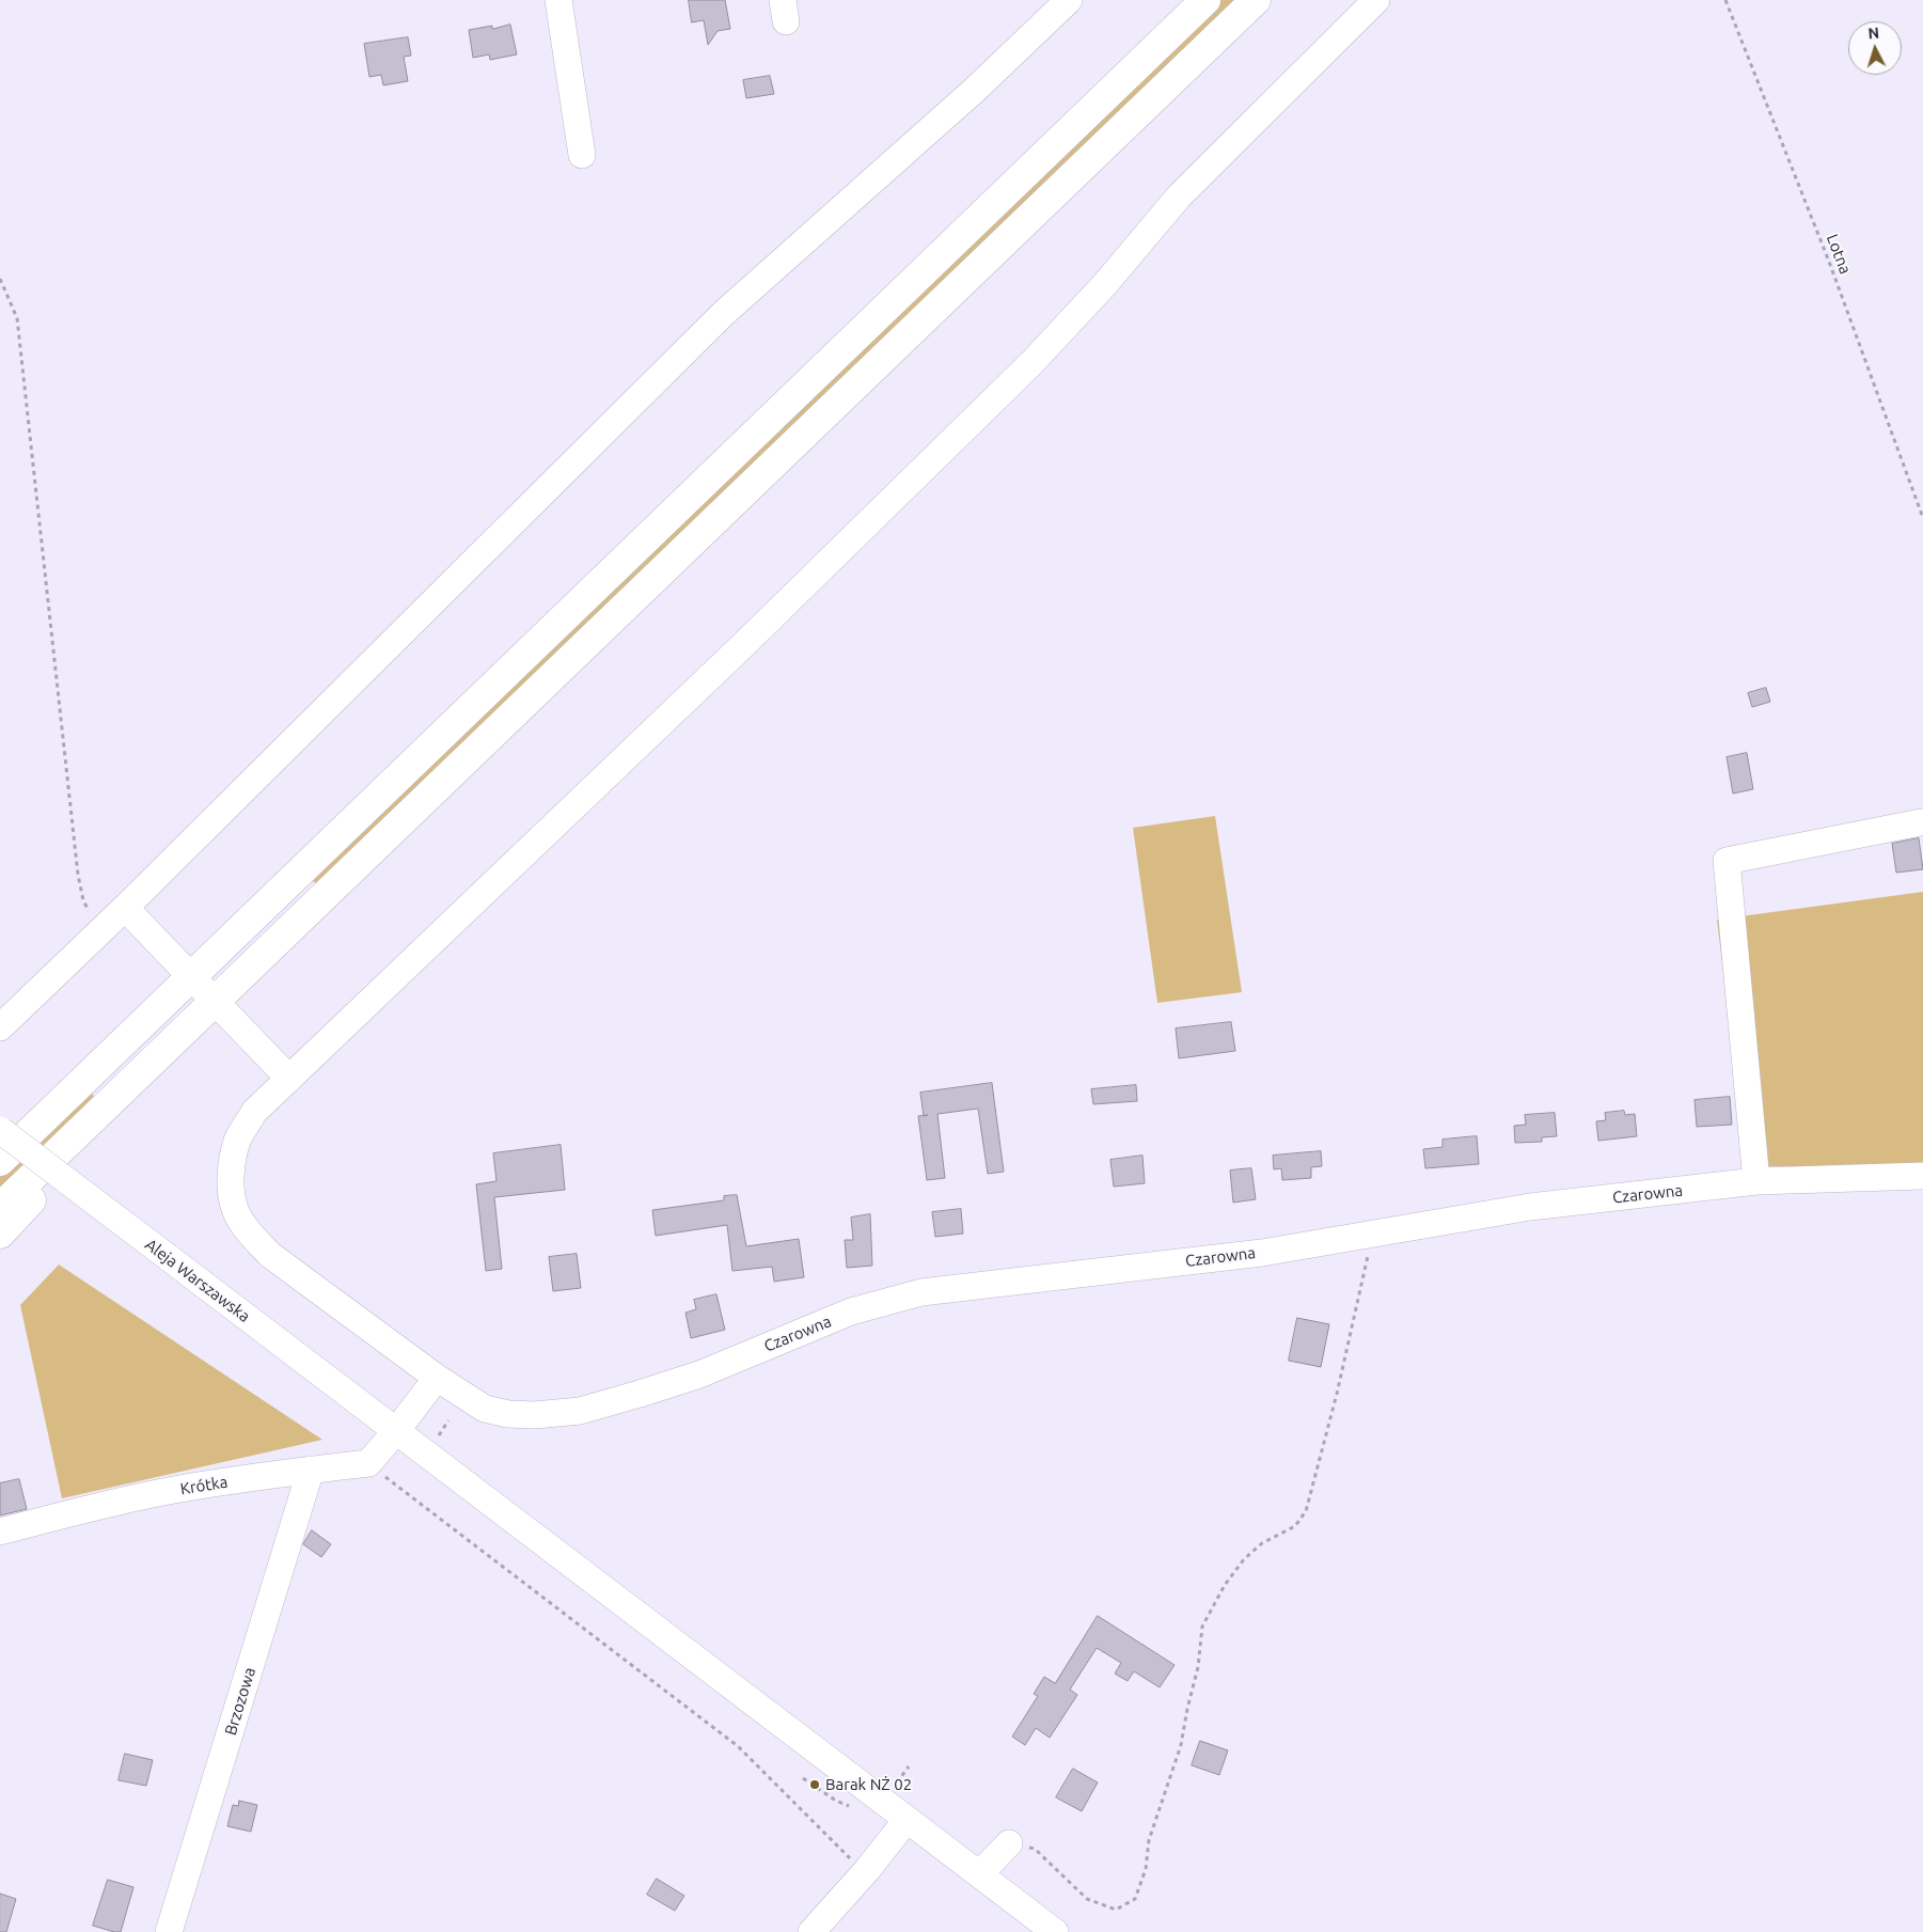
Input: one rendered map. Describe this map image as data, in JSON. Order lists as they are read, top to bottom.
{
  "streets": {
    "street": [
      "Czarowna",
      "Aleja Warszawska",
      "Krótka",
      "Brzozowa"
    ],
    "path": ["Lotna"]
  },
  "crossings": [
    ["Krótka", "Brzozowa"]
  ],
  "places": ["Barak NŻ 02"],
  "north": "top"
}
